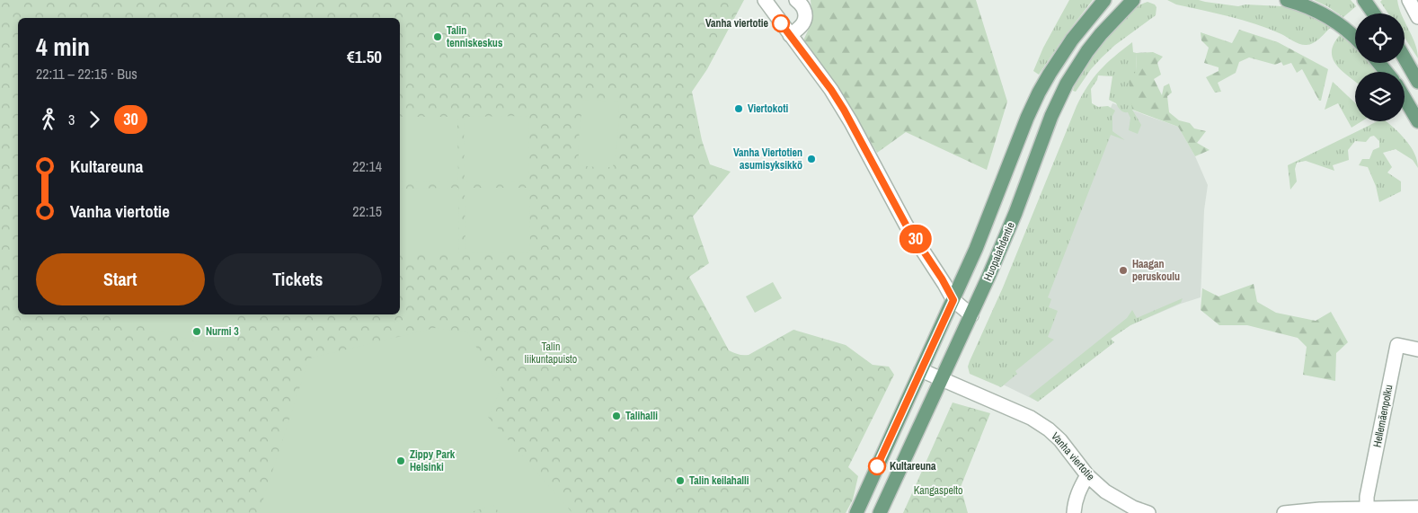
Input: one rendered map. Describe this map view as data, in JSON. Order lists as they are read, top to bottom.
{
  "streets": {
    "main road": ["Huopalahdentie"],
    "street": ["Hellemäenpolku", "Vanha viertotie"]
  },
  "crossings": [
    ["Huopalahdentie", "Vanha viertotie"]
  ],
  "parks": ["Talin liikuntapuisto", "Kangaspelto"],
  "places": [
    "Vanha viertotie",
    "Talin tenniskeskus",
    "Viertokoti",
    "Vanha Viertotien asumisyksikkö",
    "Haagan peruskoulu",
    "Nurmi 3",
    "Talihalli",
    "Zippy Park Helsinki",
    "Kultareuna",
    "Talin keilahalli"
  ],
  "lines": ["bus line 30"],
  "page": {
    "on_map": "30",
    "heading": ["4 min", "22:11 – 22:15 · Bus", "€1.50"],
    "legs": ["3", "30"],
    "list": [
      {
        "name": "Kultareuna",
        "value": "22:14"
      },
      {
        "name": "Vanha viertotie",
        "value": "22:15"
      }
    ],
    "buttons": ["Start", "Tickets"]
  }
}
